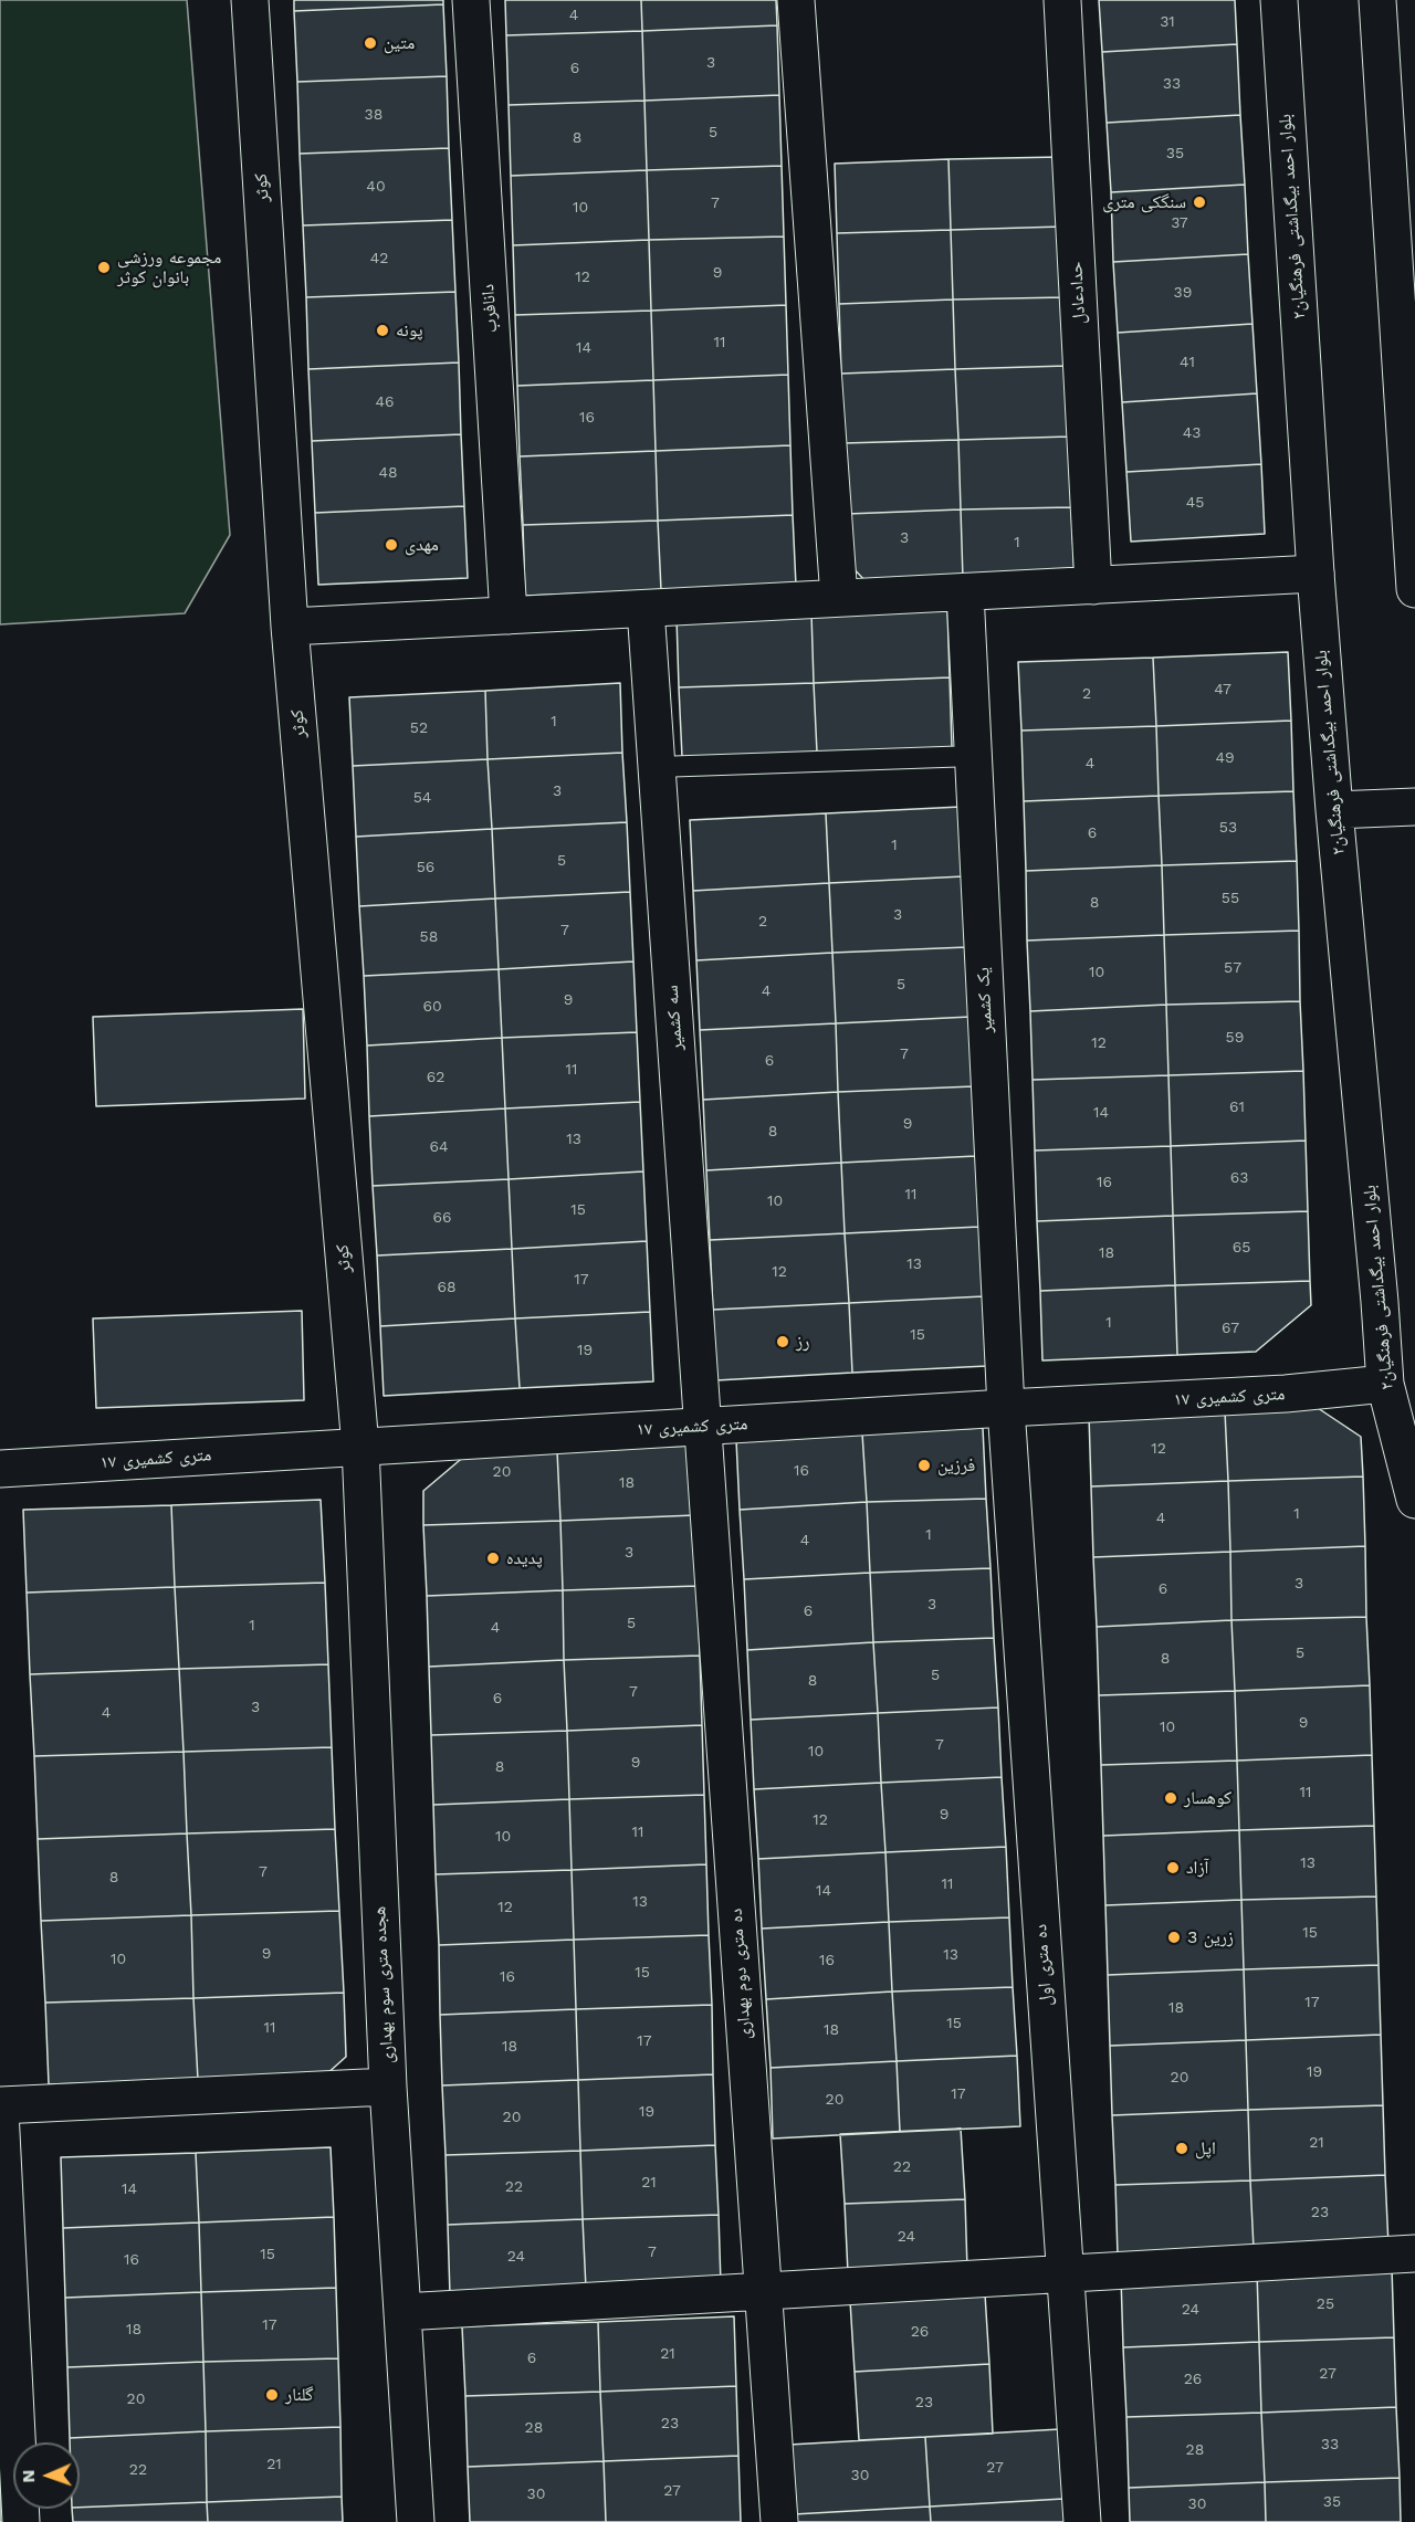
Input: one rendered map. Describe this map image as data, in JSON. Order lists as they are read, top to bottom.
{
  "streets": {
    "street": [
      "کوثر",
      "بلوار احمد بیگداشتی فرهنگیان۲",
      "حدادعادل",
      "دانافرب",
      "یک کشمیر",
      "سه کشمیر",
      "۱۷ متری کشمیری",
      "ده متری اول",
      "ده متری دوم بهداری",
      "هجده متری سوم بهداری"
    ]
  },
  "crossings": [
    ["کوثر", "۱۷ متری کشمیری"],
    ["کوثر", "هجده متری سوم بهداری"],
    ["بلوار احمد بیگداشتی فرهنگیان۲", "۱۷ متری کشمیری"],
    ["یک کشمیر", "۱۷ متری کشمیری"],
    ["یک کشمیر", "ده متری اول"],
    ["سه کشمیر", "۱۷ متری کشمیری"],
    ["سه کشمیر", "ده متری دوم بهداری"],
    ["۱۷ متری کشمیری", "ده متری اول"],
    ["۱۷ متری کشمیری", "ده متری دوم بهداری"],
    ["۱۷ متری کشمیری", "هجده متری سوم بهداری"]
  ],
  "places": [
    "متین",
    "سنگکی متری",
    "مجموعه ورزشی بانوان کوثر",
    "پونه",
    "مهدی",
    "رز",
    "فرزین",
    "پدیده",
    "کوهسار",
    "آزاد",
    "زرین 3",
    "اپل",
    "گلنار"
  ],
  "house_numbers": [
    "4",
    "31",
    "3",
    "6",
    "33",
    "38",
    "5",
    "8",
    "35",
    "40",
    "7",
    "10",
    "37",
    "42",
    "9",
    "12",
    "39",
    "11",
    "14",
    "41",
    "46",
    "16",
    "43",
    "48",
    "45",
    "3",
    "1",
    "47",
    "2",
    "1",
    "52",
    "49",
    "4",
    "3",
    "54",
    "53",
    "6",
    "1",
    "5",
    "56",
    "55",
    "8",
    "3",
    "2",
    "7",
    "58",
    "57",
    "10",
    "5",
    "4",
    "9",
    "60",
    "59",
    "12",
    "7",
    "6",
    "11",
    "62",
    "61",
    "14",
    "9",
    "8",
    "13",
    "64",
    "63",
    "16",
    "11",
    "10",
    "15",
    "66",
    "65",
    "18",
    "13",
    "12",
    "17",
    "68",
    "1",
    "67",
    "15",
    "19",
    "12",
    "16",
    "20",
    "18",
    "1",
    "4",
    "1",
    "4",
    "3",
    "3",
    "6",
    "3",
    "6",
    "5",
    "1",
    "4",
    "5",
    "8",
    "5",
    "8",
    "7",
    "6",
    "3",
    "4",
    "9",
    "10",
    "7",
    "10",
    "9",
    "8",
    "11",
    "9",
    "12",
    "11",
    "10",
    "13",
    "7",
    "8",
    "11",
    "14",
    "13",
    "12",
    "15",
    "9",
    "13",
    "10",
    "16",
    "15",
    "16",
    "17",
    "18",
    "15",
    "11",
    "18",
    "17",
    "18",
    "19",
    "20",
    "17",
    "20",
    "19",
    "20",
    "21",
    "22",
    "21",
    "22",
    "14",
    "23",
    "24",
    "7",
    "15",
    "24",
    "16",
    "25",
    "24",
    "17",
    "18",
    "26",
    "21",
    "6",
    "27",
    "26",
    "20",
    "23",
    "23",
    "28",
    "33",
    "28",
    "21",
    "27",
    "22",
    "30",
    "27",
    "30",
    "35",
    "30"
  ],
  "north": "left"
}
